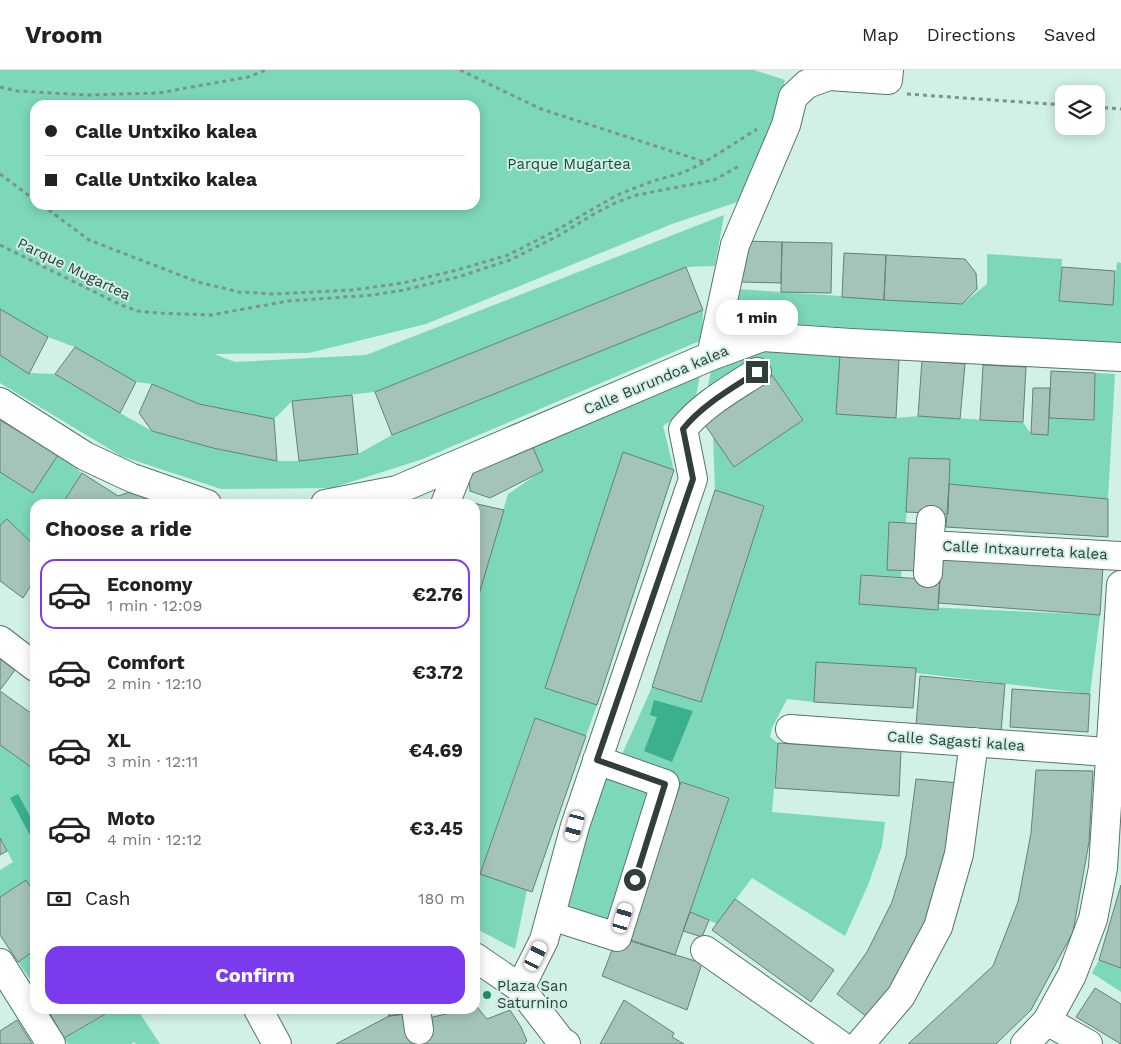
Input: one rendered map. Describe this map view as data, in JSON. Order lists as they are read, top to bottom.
{
  "streets": {
    "street": ["Calle Burundoa kalea", "Calle Intxaurreta kalea", "Calle Sagasti kalea"],
    "path": ["Parque Mugartea"]
  },
  "parks": ["Parque Mugartea"],
  "places": ["Plaza San Saturnino"],
  "page": {
    "header": "Vroom",
    "nav": ["Map", "Directions", "Saved"],
    "banner": ["Calle Untxiko kalea", "Calle Untxiko kalea"],
    "bubble": "1 min",
    "heading": "Choose a ride",
    "list": [
      {
        "name": "Economy",
        "note": "1 min · 12:09",
        "value": "€2.76"
      },
      {
        "name": "Comfort",
        "note": "2 min · 12:10",
        "value": "€3.72"
      },
      {
        "name": "XL",
        "note": "3 min · 12:11",
        "value": "€4.69"
      },
      {
        "name": "Moto",
        "note": "4 min · 12:12",
        "value": "€3.45"
      }
    ],
    "pay": ["Cash", "180 m"],
    "buttons": "Confirm"
  }
}
